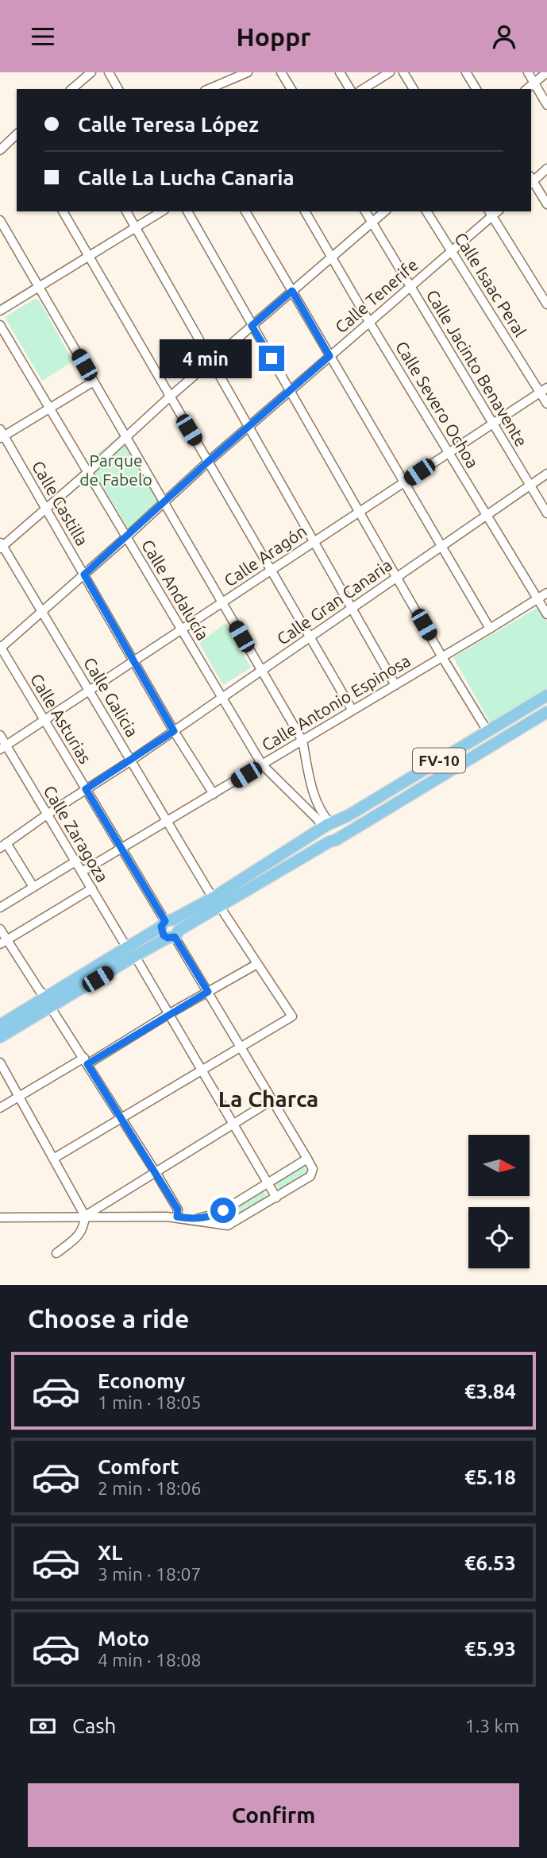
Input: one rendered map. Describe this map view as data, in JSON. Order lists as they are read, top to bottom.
{
  "streets": {
    "main road": ["FV-10"],
    "street": [
      "Calle Isaac Peral",
      "Calle Tenerife",
      "Calle Jacinto Benavente",
      "Calle Severo Ochoa",
      "Calle Castilla",
      "Calle Aragón",
      "Calle Andalucía",
      "Calle Gran Canaria",
      "Calle Galicia",
      "Calle Antonio Espinosa",
      "Calle Asturias",
      "Calle Zaragoza"
    ]
  },
  "crossings": [
    ["Calle Isaac Peral", "Calle Tenerife"],
    ["Calle Isaac Peral", "Calle Aragón"],
    ["Calle Tenerife", "Calle Jacinto Benavente"],
    ["Calle Tenerife", "Calle Severo Ochoa"],
    ["Calle Tenerife", "Calle Castilla"],
    ["Calle Tenerife", "Calle Andalucía"],
    ["Calle Tenerife", "Calle Galicia"],
    ["Calle Tenerife", "Calle Asturias"],
    ["Calle Jacinto Benavente", "Calle Aragón"],
    ["Calle Jacinto Benavente", "Calle Gran Canaria"],
    ["Calle Severo Ochoa", "Calle Aragón"],
    ["Calle Severo Ochoa", "Calle Gran Canaria"],
    ["Calle Severo Ochoa", "Calle Antonio Espinosa"],
    ["Calle Castilla", "Calle Aragón"],
    ["Calle Castilla", "Calle Gran Canaria"],
    ["Calle Castilla", "Calle Antonio Espinosa"],
    ["Calle Aragón", "Calle Andalucía"],
    ["Calle Aragón", "Calle Galicia"],
    ["Calle Aragón", "Calle Asturias"],
    ["Calle Aragón", "Calle Zaragoza"],
    ["Calle Andalucía", "Calle Gran Canaria"],
    ["Calle Andalucía", "Calle Antonio Espinosa"],
    ["Calle Andalucía", "FV-10"],
    ["Calle Gran Canaria", "Calle Galicia"],
    ["Calle Gran Canaria", "Calle Asturias"],
    ["Calle Gran Canaria", "Calle Zaragoza"],
    ["Calle Galicia", "Calle Antonio Espinosa"],
    ["Calle Galicia", "FV-10"],
    ["Calle Antonio Espinosa", "Calle Asturias"],
    ["Calle Antonio Espinosa", "Calle Zaragoza"],
    ["Calle Asturias", "FV-10"],
    ["FV-10", "Calle Zaragoza"]
  ],
  "districts": ["La Charca"],
  "parks": ["Parque de Fabelo"],
  "north": "right",
  "page": {
    "header": "Hoppr",
    "banner": ["Calle Teresa López", "Calle La Lucha Canaria"],
    "bubble": "4 min",
    "heading": "Choose a ride",
    "list": [
      {
        "name": "Economy",
        "note": "1 min · 18:05",
        "value": "€3.84"
      },
      {
        "name": "Comfort",
        "note": "2 min · 18:06",
        "value": "€5.18"
      },
      {
        "name": "XL",
        "note": "3 min · 18:07",
        "value": "€6.53"
      },
      {
        "name": "Moto",
        "note": "4 min · 18:08",
        "value": "€5.93"
      }
    ],
    "pay": ["Cash", "1.3 km"],
    "buttons": "Confirm"
  }
}
